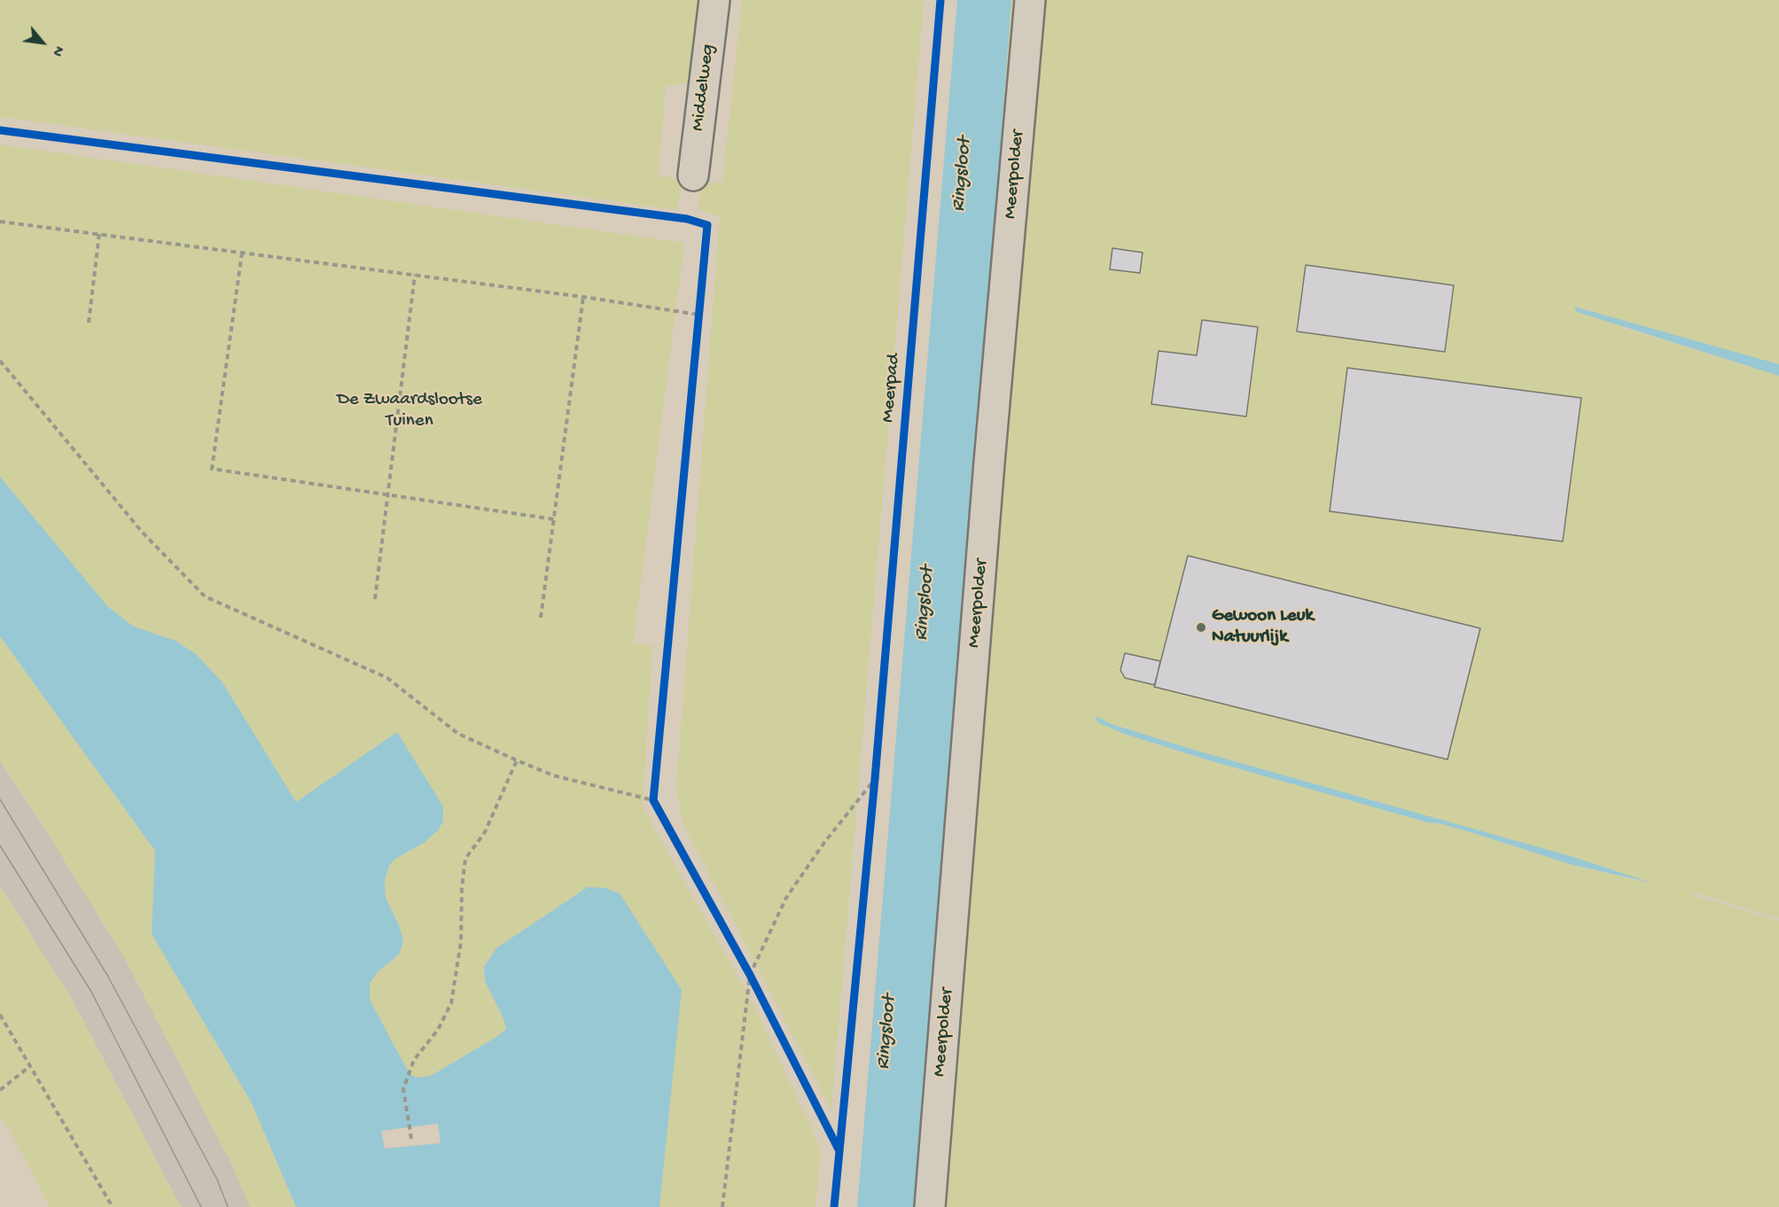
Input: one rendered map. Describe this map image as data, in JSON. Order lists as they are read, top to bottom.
{
  "streets": {
    "street": ["Middelweg", "Meerpolder"],
    "cycle path": ["Meerpad"]
  },
  "water": ["Ringsloot"],
  "parks": ["De Zwaardslootse Tuinen"],
  "places": ["Gewoon Leuk Natuurlijk"],
  "north": "bottom right"
}
